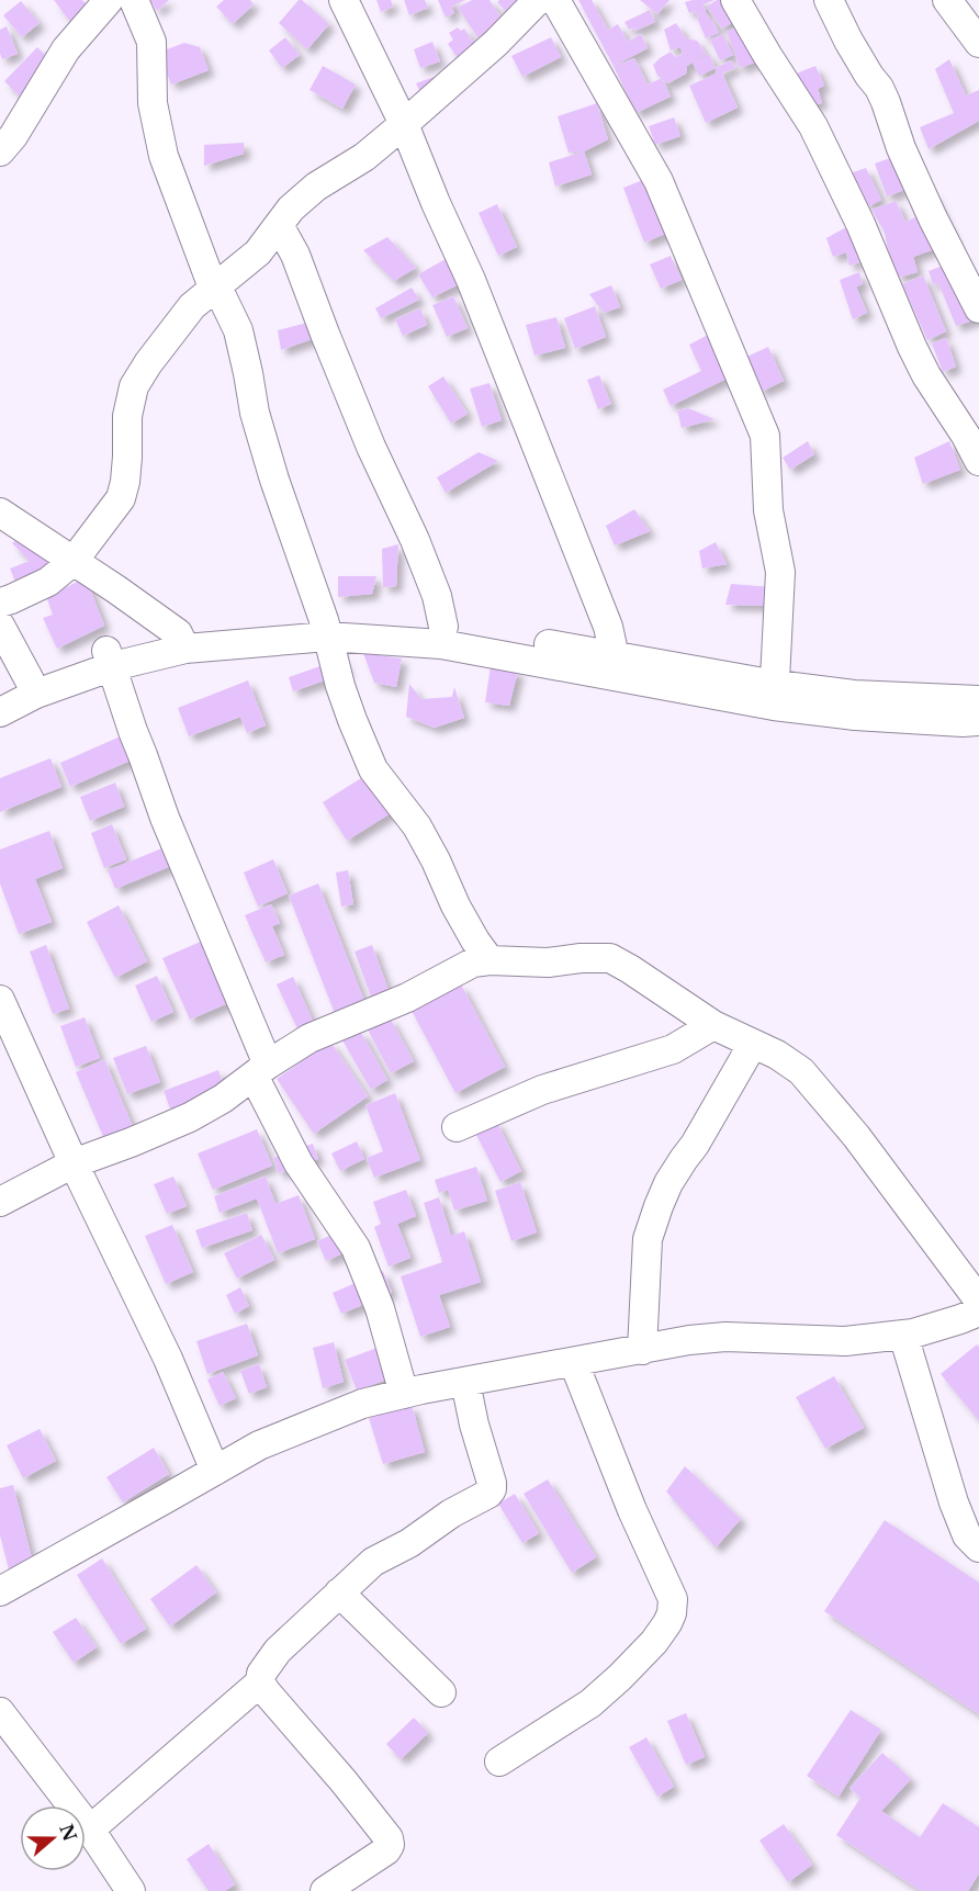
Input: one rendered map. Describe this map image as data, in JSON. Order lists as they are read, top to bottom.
{
  "north": "right"
}
